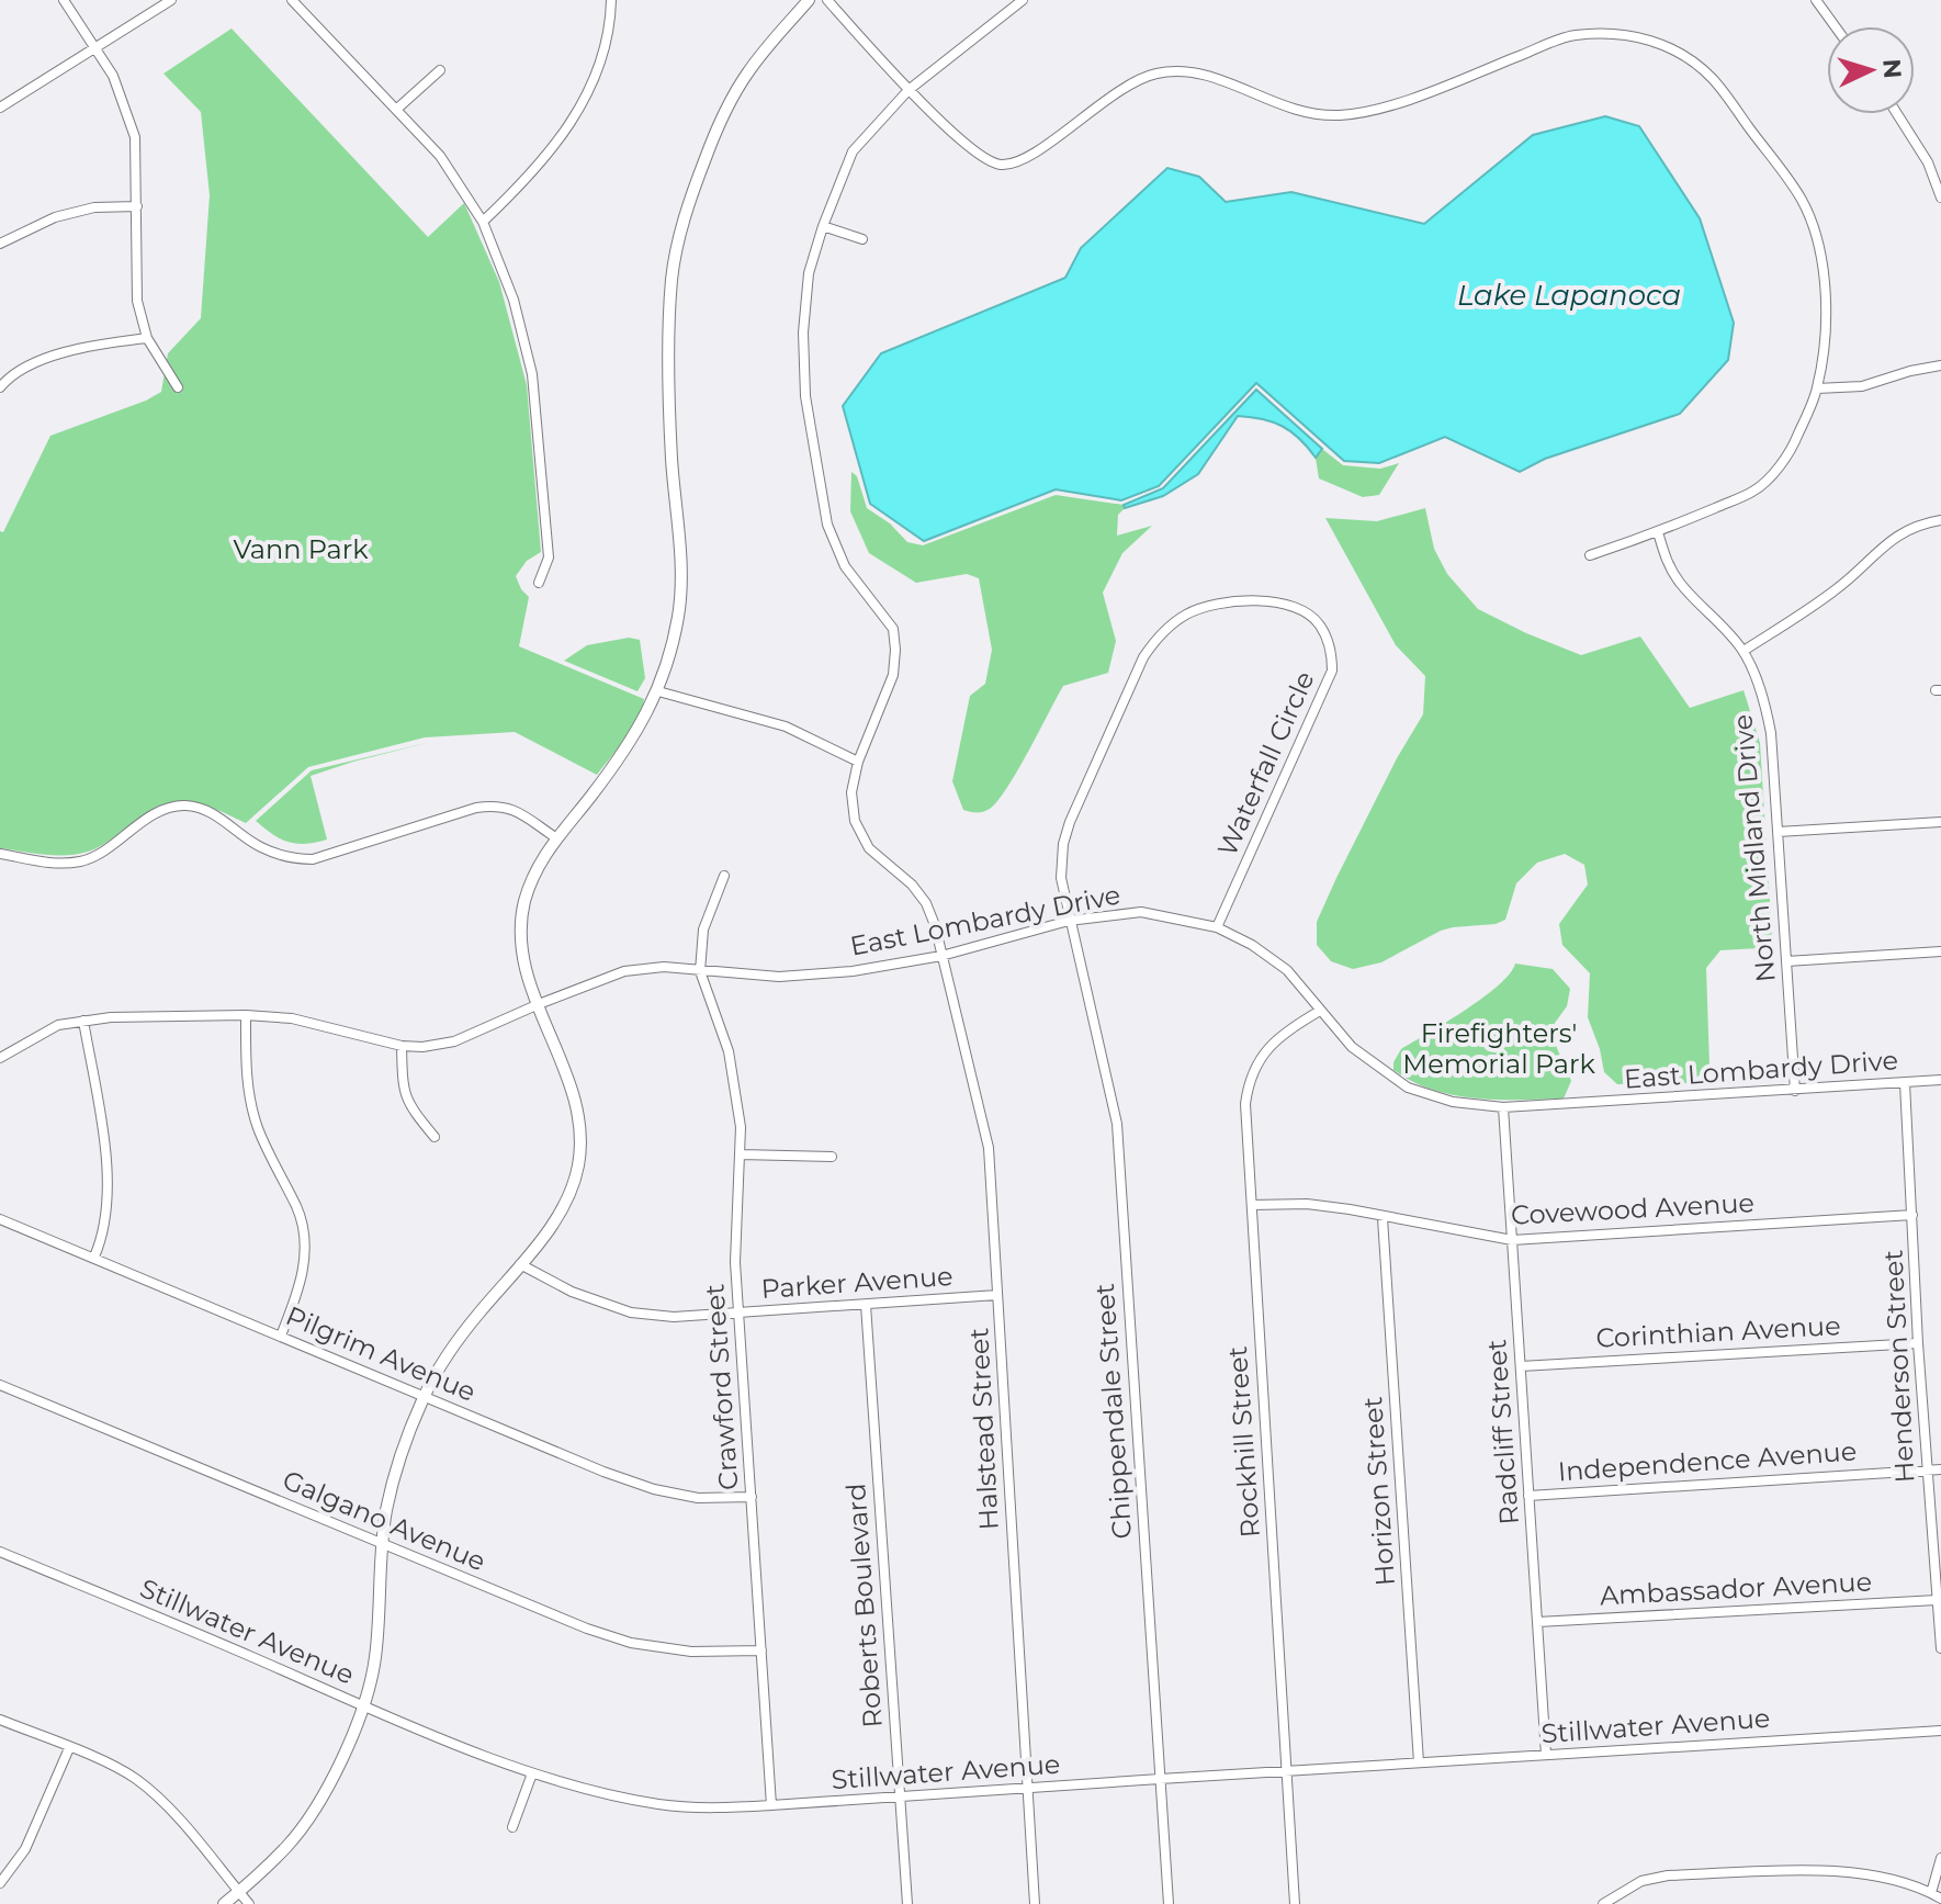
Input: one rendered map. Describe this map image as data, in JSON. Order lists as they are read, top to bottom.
{
  "streets": {
    "street": [
      "Waterfall Circle",
      "North Midland Drive",
      "East Lombardy Drive",
      "Covewood Avenue",
      "Parker Avenue",
      "Corinthian Avenue",
      "Pilgrim Avenue",
      "Henderson Street",
      "Crawford Street",
      "Chippendale Street",
      "Halstead Street",
      "Radcliff Street",
      "Rockhill Street",
      "Independence Avenue",
      "Horizon Street",
      "Galgano Avenue",
      "Ambassador Avenue",
      "Roberts Boulevard",
      "Stillwater Avenue"
    ]
  },
  "crossings": [
    ["Waterfall Circle", "East Lombardy Drive"],
    ["Waterfall Circle", "Chippendale Street"],
    ["North Midland Drive", "East Lombardy Drive"],
    ["East Lombardy Drive", "Henderson Street"],
    ["East Lombardy Drive", "Crawford Street"],
    ["East Lombardy Drive", "Chippendale Street"],
    ["East Lombardy Drive", "Halstead Street"],
    ["East Lombardy Drive", "Radcliff Street"],
    ["East Lombardy Drive", "Rockhill Street"],
    ["Covewood Avenue", "Henderson Street"],
    ["Covewood Avenue", "Radcliff Street"],
    ["Covewood Avenue", "Rockhill Street"],
    ["Covewood Avenue", "Horizon Street"],
    ["Parker Avenue", "Crawford Street"],
    ["Parker Avenue", "Halstead Street"],
    ["Parker Avenue", "Roberts Boulevard"],
    ["Corinthian Avenue", "Henderson Street"],
    ["Corinthian Avenue", "Radcliff Street"],
    ["Pilgrim Avenue", "Crawford Street"],
    ["Henderson Street", "Independence Avenue"],
    ["Henderson Street", "Ambassador Avenue"],
    ["Crawford Street", "Galgano Avenue"],
    ["Crawford Street", "Stillwater Avenue"],
    ["Chippendale Street", "Stillwater Avenue"],
    ["Halstead Street", "Stillwater Avenue"],
    ["Radcliff Street", "Independence Avenue"],
    ["Radcliff Street", "Ambassador Avenue"],
    ["Radcliff Street", "Stillwater Avenue"],
    ["Rockhill Street", "Stillwater Avenue"],
    ["Horizon Street", "Stillwater Avenue"],
    ["Roberts Boulevard", "Stillwater Avenue"]
  ],
  "water": ["Lake Lapanoca"],
  "parks": ["Vann Park", "Firefighters' Memorial Park"],
  "north": "right"
}
